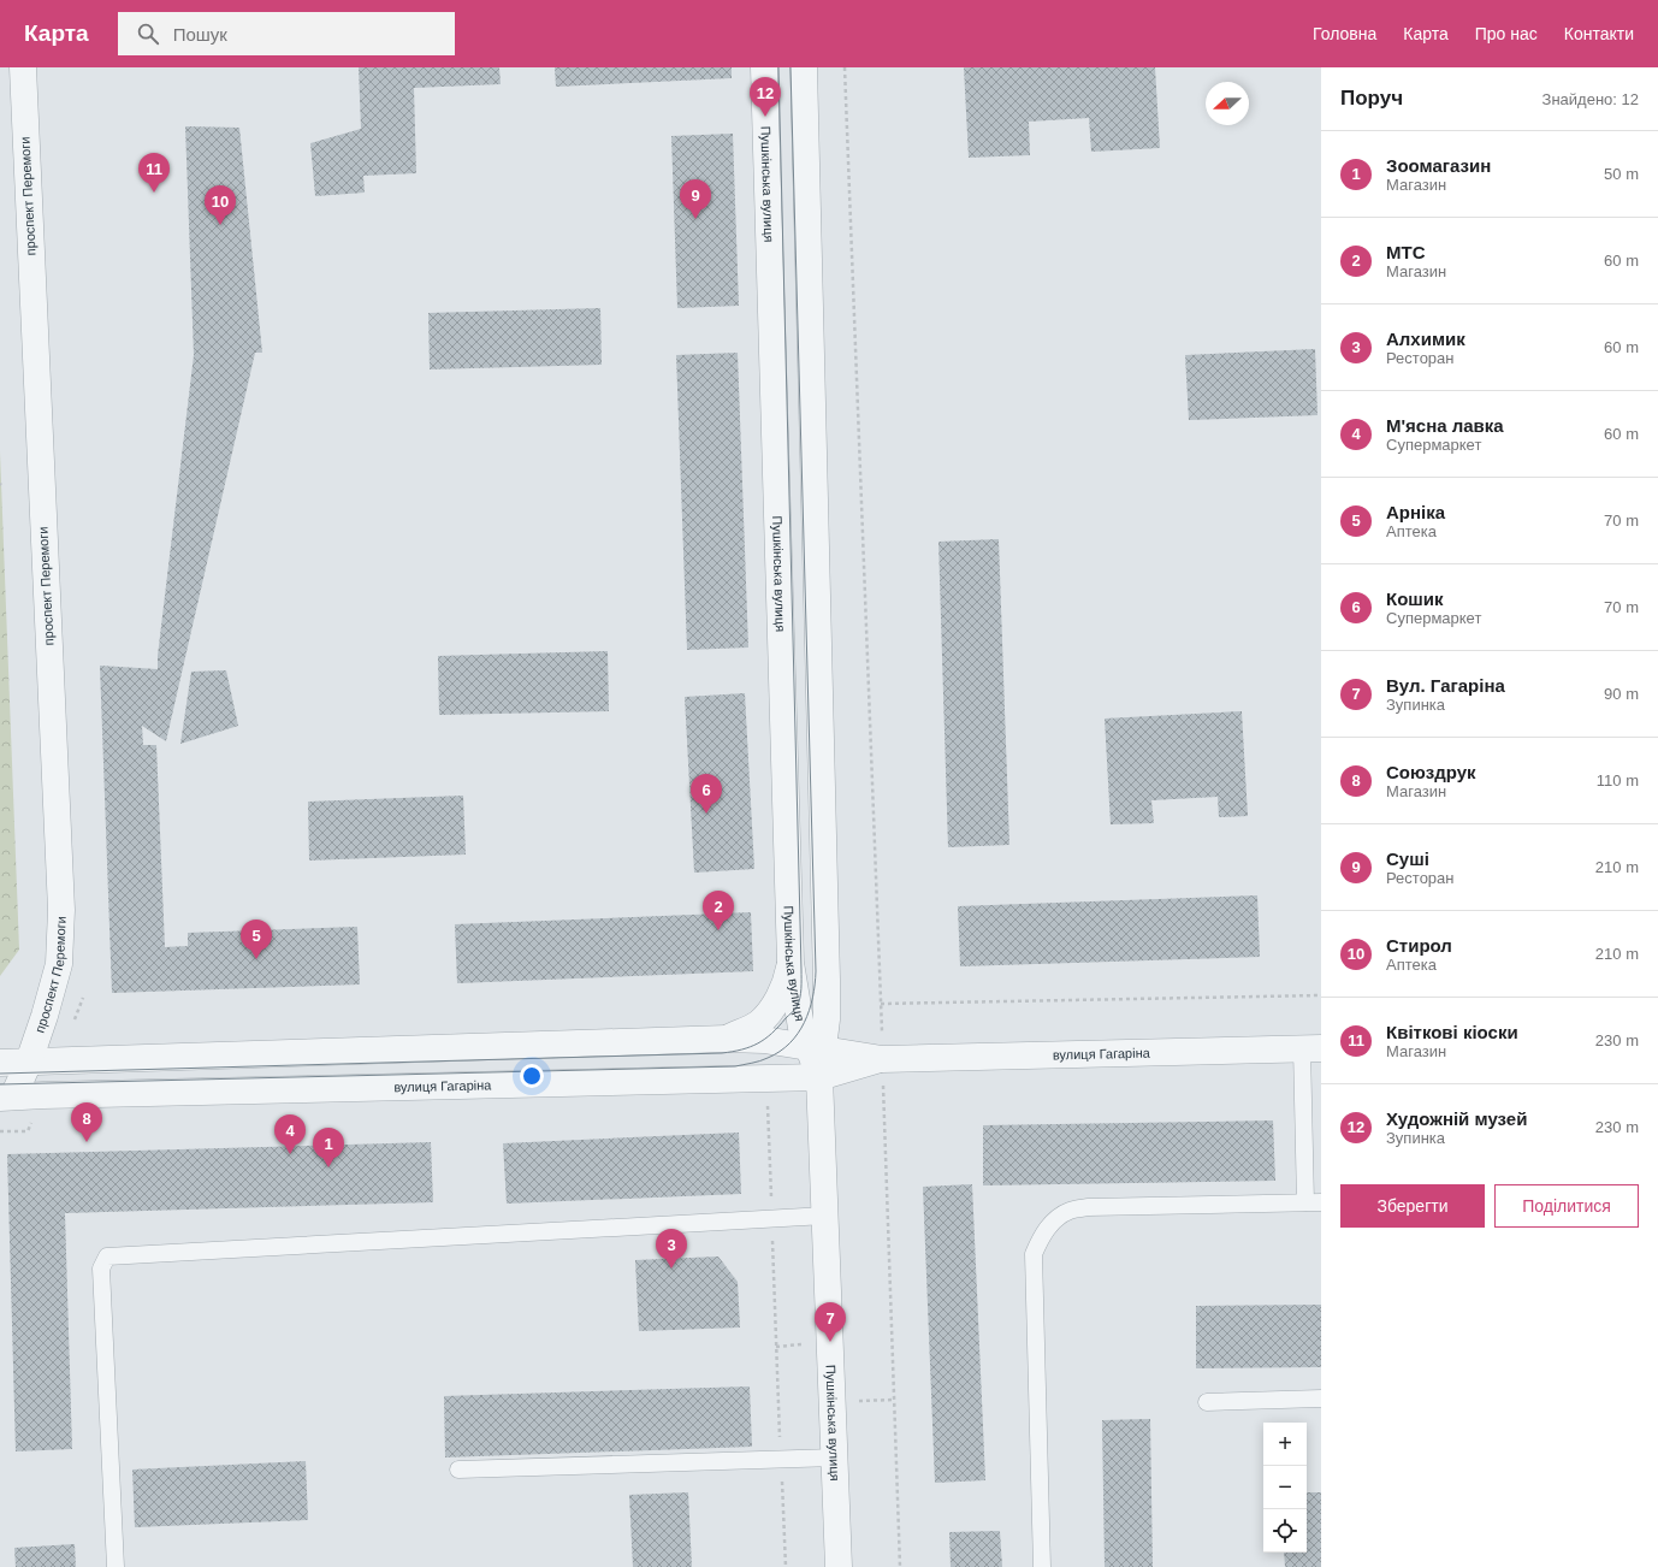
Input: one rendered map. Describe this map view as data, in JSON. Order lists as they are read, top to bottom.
{
  "streets": {
    "street": ["Пушкінська вулиця", "проспект Перемоги", "вулиця Гагаріна"]
  },
  "crossings": [
    ["Пушкінська вулиця", "вулиця Гагаріна"],
    ["проспект Перемоги", "вулиця Гагаріна"]
  ],
  "north": "left",
  "page": {
    "header": "Карта",
    "search": "Пошук",
    "nav": [
      "Головна",
      "Карта",
      "Про нас",
      "Контакти"
    ],
    "heading": ["Поруч", "Знайдено: 12"],
    "pins": [
      "12",
      "11",
      "9",
      "10",
      "6",
      "2",
      "5",
      "8",
      "4",
      "1",
      "3",
      "7"
    ],
    "list": [
      {
        "mark": "1",
        "name": "Зоомагазин",
        "note": "Магазин",
        "value": "50 m"
      },
      {
        "mark": "2",
        "name": "МТС",
        "note": "Магазин",
        "value": "60 m"
      },
      {
        "mark": "3",
        "name": "Алхимик",
        "note": "Ресторан",
        "value": "60 m"
      },
      {
        "mark": "4",
        "name": "М'ясна лавка",
        "note": "Супермаркет",
        "value": "60 m"
      },
      {
        "mark": "5",
        "name": "Арніка",
        "note": "Аптека",
        "value": "70 m"
      },
      {
        "mark": "6",
        "name": "Кошик",
        "note": "Супермаркет",
        "value": "70 m"
      },
      {
        "mark": "7",
        "name": "Вул. Гагаріна",
        "note": "Зупинка",
        "value": "90 m"
      },
      {
        "mark": "8",
        "name": "Союздрук",
        "note": "Магазин",
        "value": "110 m"
      },
      {
        "mark": "9",
        "name": "Суші",
        "note": "Ресторан",
        "value": "210 m"
      },
      {
        "mark": "10",
        "name": "Стирол",
        "note": "Аптека",
        "value": "210 m"
      },
      {
        "mark": "11",
        "name": "Квіткові кіоски",
        "note": "Магазин",
        "value": "230 m"
      },
      {
        "mark": "12",
        "name": "Художній музей",
        "note": "Зупинка",
        "value": "230 m"
      }
    ],
    "buttons": ["Зберегти", "Поділитися"],
    "map_buttons": ["+", "−"]
  }
}
